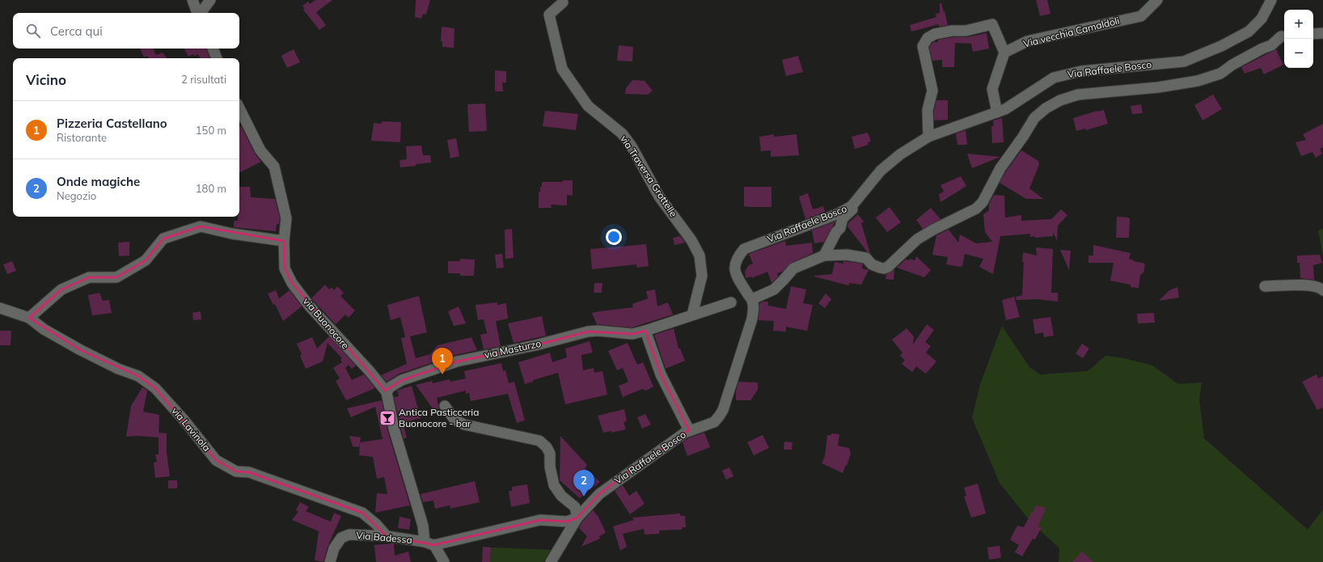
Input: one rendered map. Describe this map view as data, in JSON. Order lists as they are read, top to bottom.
{
  "streets": {
    "street": [
      "Via vecchia Camaldoli",
      "Via Raffaele Bosco",
      "via Traversa Grottelle",
      "via Buonocore",
      "via Masturzo",
      "via Lavinola",
      "Via Badessa"
    ]
  },
  "crossings": [
    ["via Buonocore", "via Masturzo"],
    ["via Buonocore", "Via Badessa"],
    ["via Lavinola", "Via Badessa"]
  ],
  "places": {
    "bar": ["Antica Pasticceria Buonocore - bar"]
  },
  "page": {
    "map_buttons": ["+", "−"],
    "search": "Cerca qui",
    "heading": ["Vicino", "2 risultati"],
    "list": [
      {
        "mark": "1",
        "name": "Pizzeria Castellano",
        "note": "Ristorante",
        "value": "150 m"
      },
      {
        "mark": "2",
        "name": "Onde magiche",
        "note": "Negozio",
        "value": "180 m"
      }
    ],
    "pins": ["1", "2"]
  }
}
